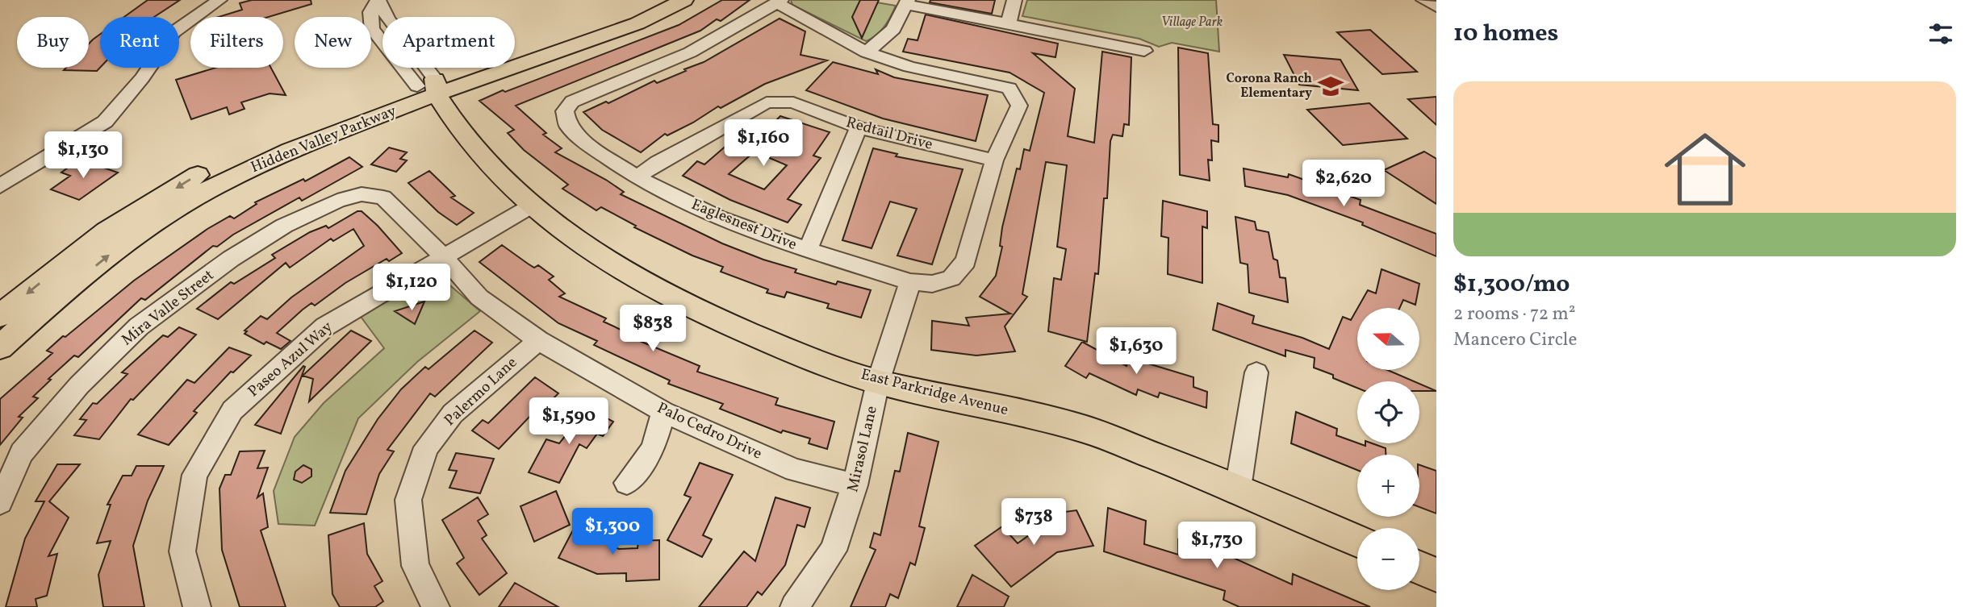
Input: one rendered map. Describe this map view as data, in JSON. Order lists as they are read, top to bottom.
{
  "streets": {
    "main road": ["Hidden Valley Parkway", "East Parkridge Avenue"],
    "street": [
      "Redtail Drive",
      "Eaglesnest Drive",
      "Mira Valle Street",
      "Paseo Azul Way",
      "Palermo Lane",
      "Palo Cedro Drive",
      "Mirasol Lane"
    ]
  },
  "crossings": [
    ["Redtail Drive", "Eaglesnest Drive"],
    ["Hidden Valley Parkway", "East Parkridge Avenue"],
    ["Eaglesnest Drive", "Mirasol Lane"],
    ["Mira Valle Street", "Palo Cedro Drive"],
    ["Paseo Azul Way", "East Parkridge Avenue"],
    ["Paseo Azul Way", "Palo Cedro Drive"],
    ["Palermo Lane", "Palo Cedro Drive"],
    ["East Parkridge Avenue", "Mirasol Lane"],
    ["Palo Cedro Drive", "Mirasol Lane"]
  ],
  "parks": ["Village Park"],
  "places": {
    "school or university": ["Corona Ranch Elementary"]
  },
  "north": "left",
  "page": {
    "heading": "10 homes",
    "chip": [
      "Buy",
      "Rent",
      "Filters",
      "New",
      "Apartment"
    ],
    "list": [
      {
        "name": "$1,300/mo",
        "note": "2 rooms · 72 m² · Mancero Circle"
      }
    ],
    "price": [
      "$1,160",
      "$1,130",
      "$2,620",
      "$1,120",
      "$838",
      "$1,630",
      "$1,590",
      "$738",
      "$1,300",
      "$1,730"
    ],
    "map_buttons": ["+", "−"]
  }
}
